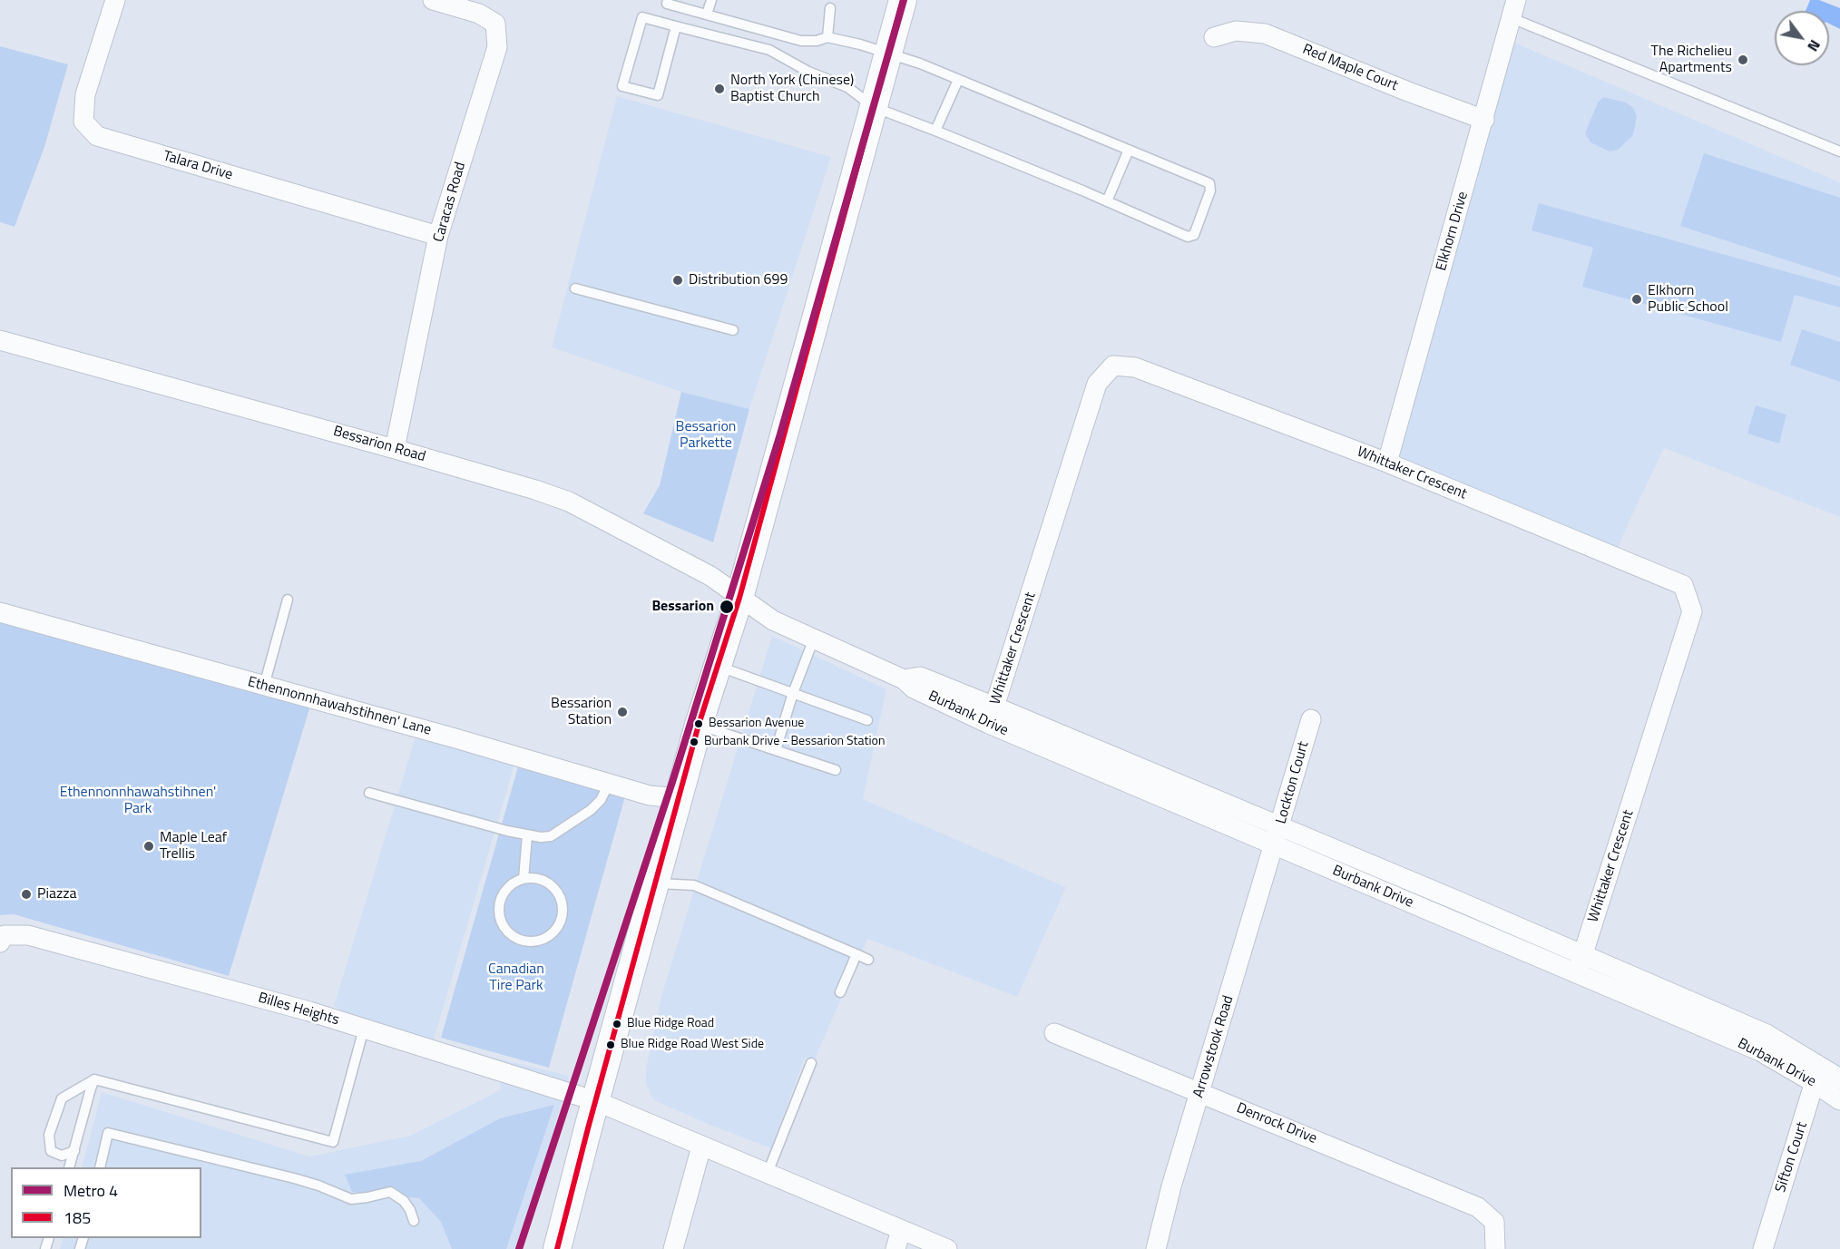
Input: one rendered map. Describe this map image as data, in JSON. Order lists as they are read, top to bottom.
{
  "streets": {
    "street": [
      "Red Maple Court",
      "Talara Drive",
      "Caracas Road",
      "Elkhorn Drive",
      "Bessarion Road",
      "Whittaker Crescent",
      "Ethennonnhawahstihnen' Lane",
      "Burbank Drive",
      "Lockton Court",
      "Billes Heights",
      "Arrowstook Road",
      "Denrock Drive",
      "Sifton Court"
    ]
  },
  "crossings": [
    ["Red Maple Court", "Elkhorn Drive"],
    ["Talara Drive", "Caracas Road"],
    ["Caracas Road", "Bessarion Road"],
    ["Elkhorn Drive", "Whittaker Crescent"],
    ["Bessarion Road", "Burbank Drive"],
    ["Whittaker Crescent", "Burbank Drive"],
    ["Burbank Drive", "Lockton Court"],
    ["Burbank Drive", "Arrowstook Road"],
    ["Burbank Drive", "Sifton Court"],
    ["Lockton Court", "Arrowstook Road"],
    ["Arrowstook Road", "Denrock Drive"]
  ],
  "parks": ["Bessarion Parkette", "Ethennonnhawahstihnen' Park", "Canadian Tire Park"],
  "places": [
    "The Richelieu Apartments",
    "North York (Chinese) Baptist Church",
    "Distribution 699",
    "Elkhorn Public School",
    "Bessarion",
    "Bessarion Station",
    "Bessarion Avenue",
    "Burbank Drive - Bessarion Station",
    "Maple Leaf Trellis",
    "Piazza",
    "Blue Ridge Road",
    "Blue Ridge Road West Side"
  ],
  "lines": ["metro line 4", "transit line 185"],
  "legend": ["Metro 4", "185"],
  "north": "bottom right"
}
